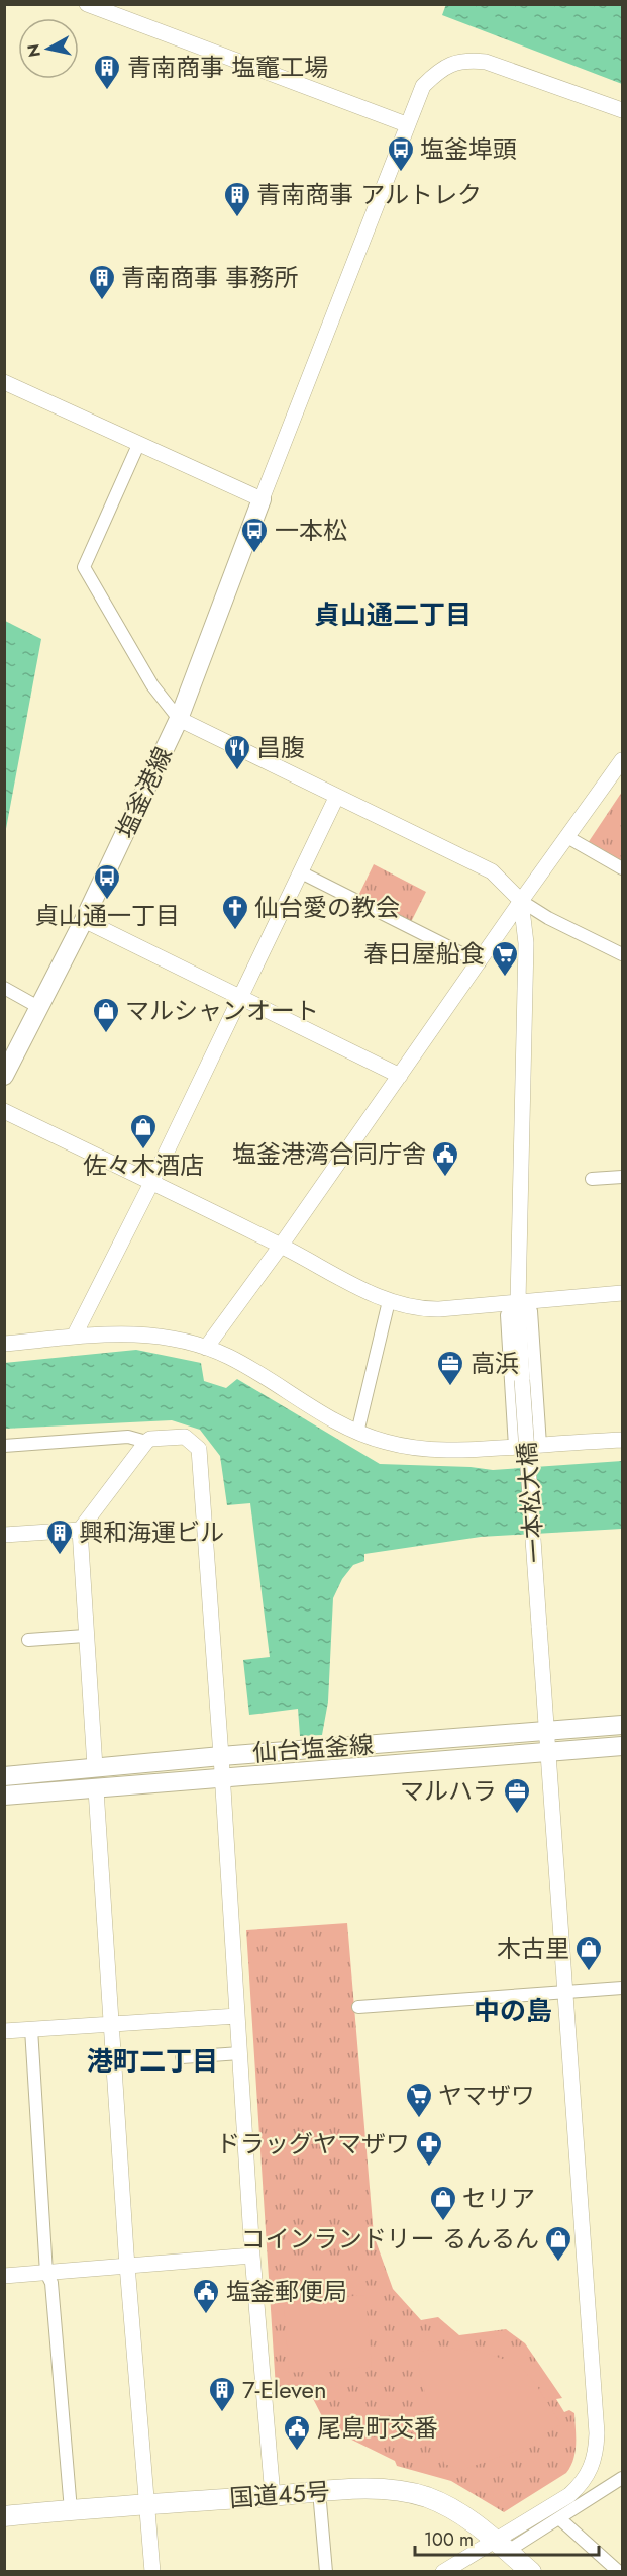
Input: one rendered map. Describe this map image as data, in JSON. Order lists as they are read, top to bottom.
{
  "streets": {
    "highway": ["国道45号"],
    "main road": ["塩釜港線", "仙台塩釜線"],
    "street": ["一本松大橋"]
  },
  "crossings": [
    ["一本松大橋", "仙台塩釜線"],
    ["一本松大橋", "国道45号"]
  ],
  "districts": ["貞山通二丁目", "中の島", "港町二丁目"],
  "places": {
    "building": [
      "青南商事 塩竈工場",
      "青南商事 アルトレク",
      "青南商事 事務所",
      "興和海運ビル",
      "7-Eleven"
    ],
    "bus stop": ["塩釜埠頭", "一本松", "貞山通一丁目"],
    "restaurant": ["昌腹"],
    "church": ["仙台愛の教会"],
    "supermarket": ["春日屋船食", "ヤマザワ"],
    "shop": [
      "マルシャンオート",
      "佐々木酒店",
      "木古里",
      "セリア",
      "コインランドリー るんるん"
    ],
    "public building": ["塩釜港湾合同庁舎", "塩釜郵便局", "尾島町交番"],
    "office": ["高浜", "マルハラ"],
    "pharmacy": ["ドラッグヤマザワ"]
  },
  "scale_bar": "100 m",
  "north": "left"
}
